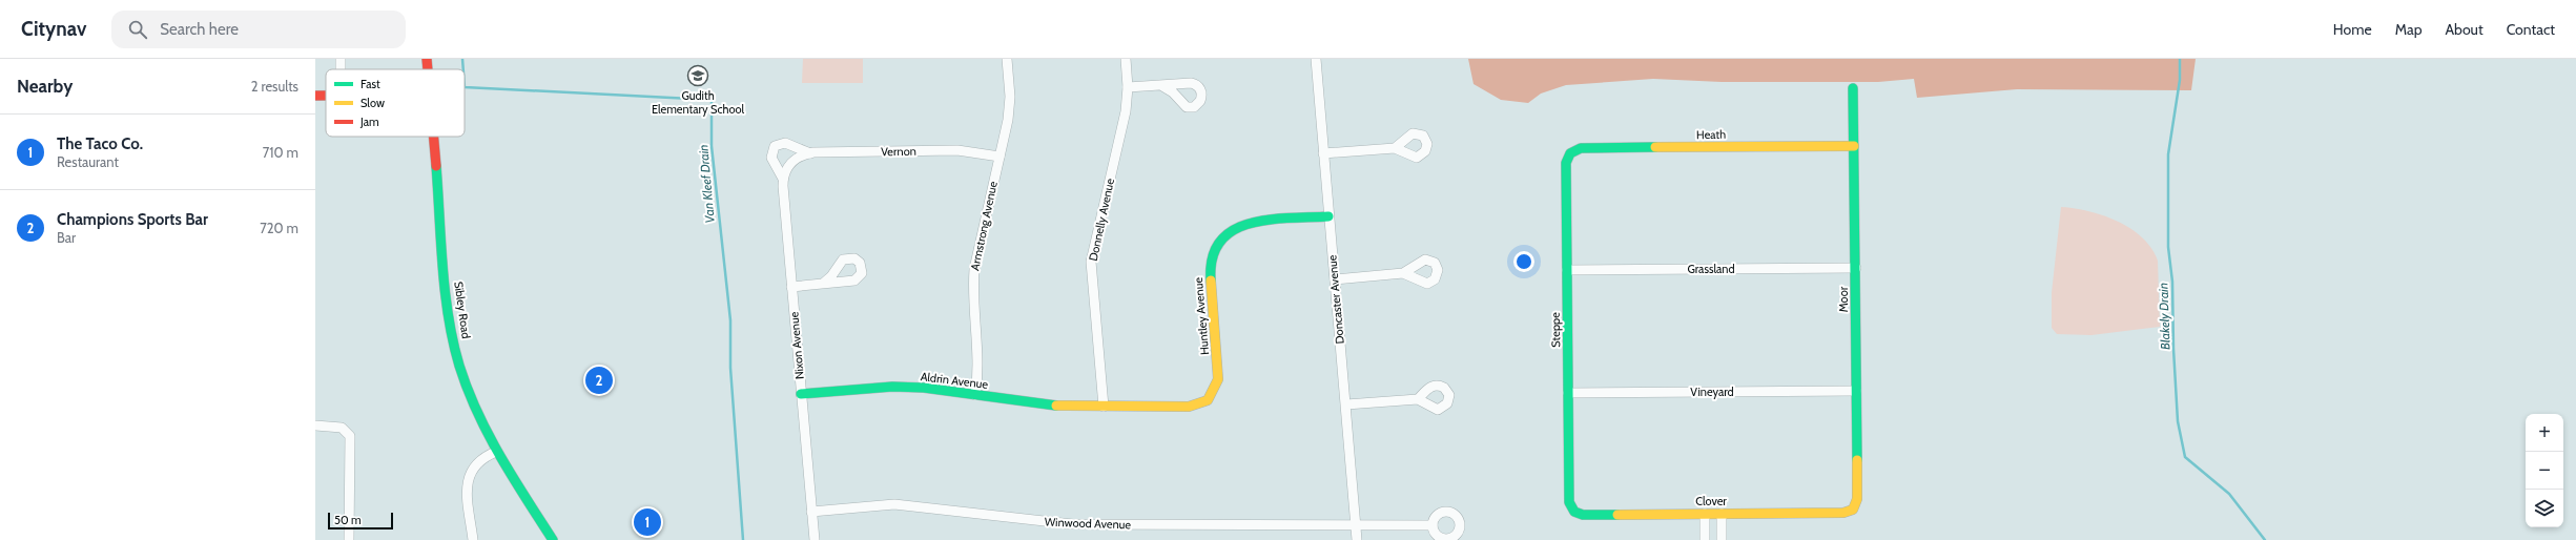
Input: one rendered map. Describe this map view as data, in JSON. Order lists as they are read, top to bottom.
{
  "streets": {
    "street": [
      "Heath",
      "Vernon",
      "Donnelly Avenue",
      "Armstrong Avenue",
      "Grassland",
      "Doncaster Avenue",
      "Moor",
      "Sibley Road",
      "Huntley Avenue",
      "Steppe",
      "Nixon Avenue",
      "Aldrin Avenue",
      "Vineyard",
      "Clover",
      "Winwood Avenue"
    ]
  },
  "crossings": [
    ["Heath", "Moor"],
    ["Heath", "Steppe"],
    ["Vernon", "Armstrong Avenue"],
    ["Vernon", "Nixon Avenue"],
    ["Donnelly Avenue", "Huntley Avenue"],
    ["Donnelly Avenue", "Aldrin Avenue"],
    ["Armstrong Avenue", "Aldrin Avenue"],
    ["Grassland", "Moor"],
    ["Grassland", "Steppe"],
    ["Doncaster Avenue", "Huntley Avenue"],
    ["Doncaster Avenue", "Winwood Avenue"],
    ["Moor", "Vineyard"],
    ["Moor", "Clover"],
    ["Huntley Avenue", "Aldrin Avenue"],
    ["Steppe", "Vineyard"],
    ["Steppe", "Clover"],
    ["Nixon Avenue", "Aldrin Avenue"],
    ["Nixon Avenue", "Winwood Avenue"]
  ],
  "water": ["Van Kleef Drain", "Blakely Drain"],
  "places": {
    "school or university": ["Gudith Elementary School"]
  },
  "legend": ["Fast", "Slow", "Jam"],
  "scale_bar": "50 m",
  "page": {
    "header": "Citynav",
    "search": "Search here",
    "nav": [
      "Home",
      "Map",
      "About",
      "Contact"
    ],
    "heading": ["Nearby", "2 results"],
    "list": [
      {
        "mark": "1",
        "name": "The Taco Co.",
        "note": "Restaurant",
        "value": "710 m"
      },
      {
        "mark": "2",
        "name": "Champions Sports Bar",
        "note": "Bar",
        "value": "720 m"
      }
    ],
    "pins": ["2", "1"],
    "map_buttons": ["+", "−"],
    "scale": "50 m"
  }
}
